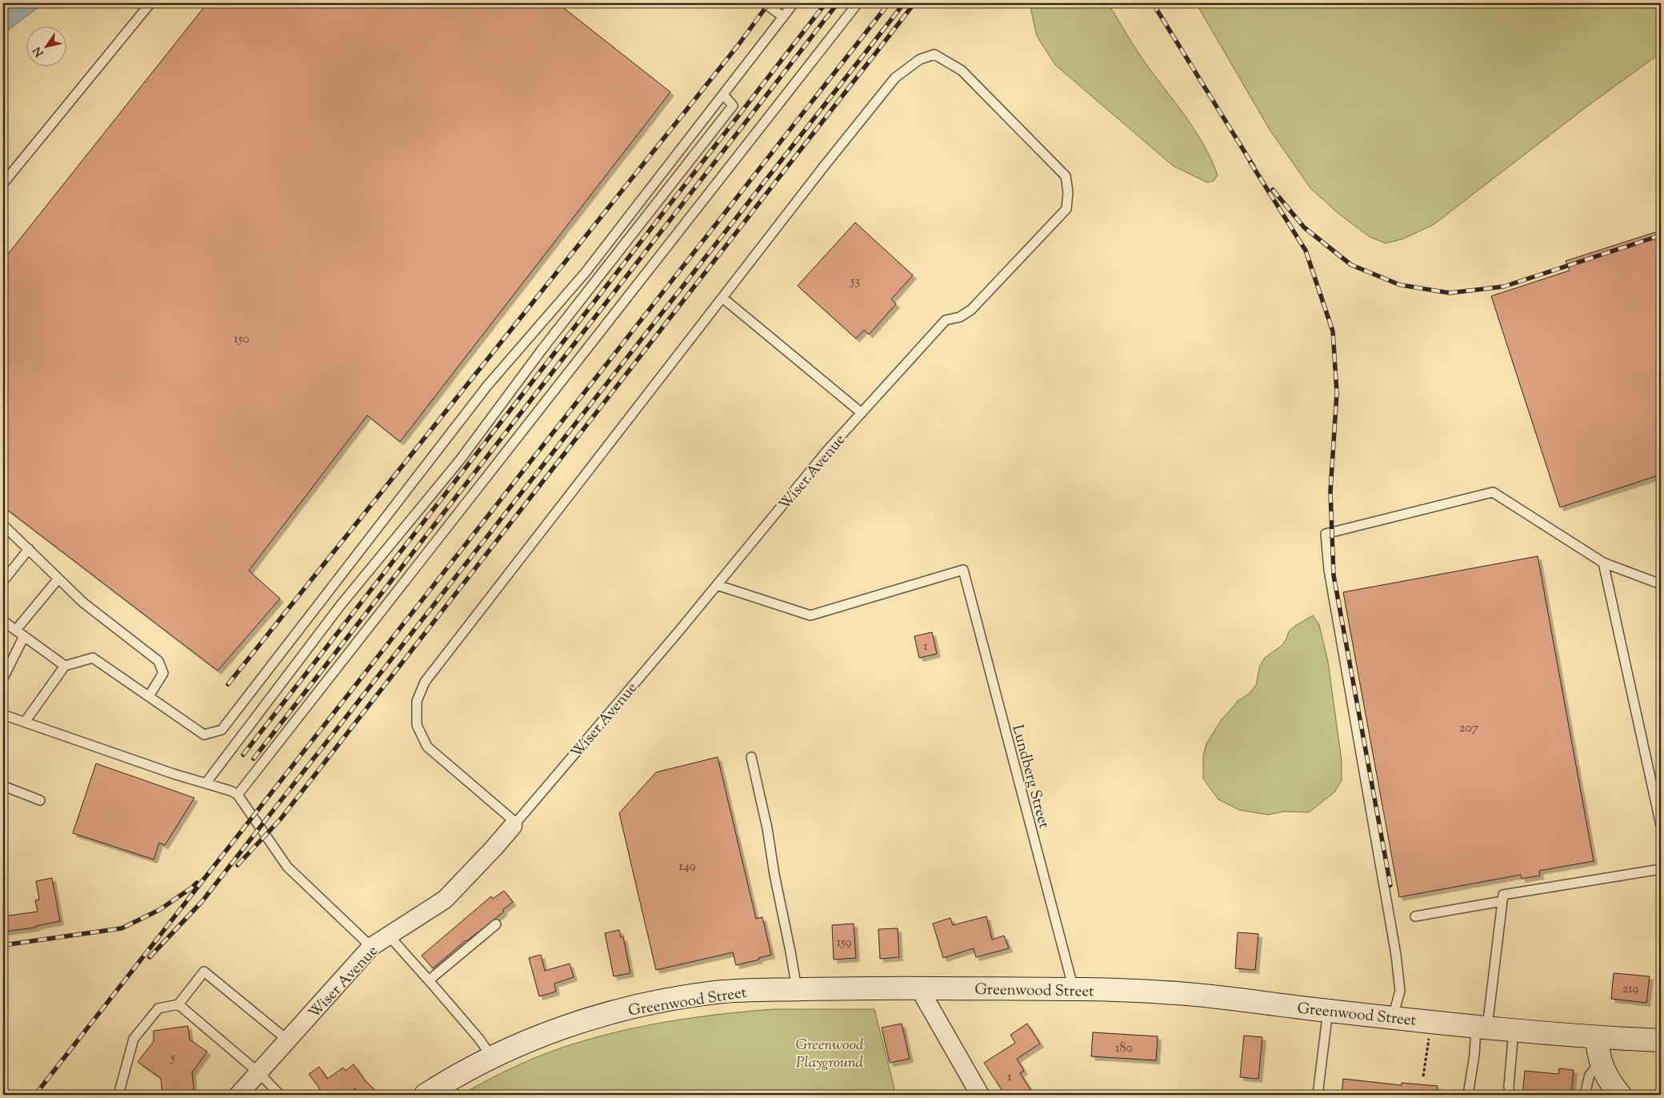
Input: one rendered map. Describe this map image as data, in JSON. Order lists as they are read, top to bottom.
{
  "streets": {
    "main road": ["Greenwood Street"],
    "street": ["Wiser Avenue"],
    "lane": ["Lundberg Street"]
  },
  "crossings": [
    ["Wiser Avenue", "Lundberg Street"],
    ["Lundberg Street", "Greenwood Street"]
  ],
  "parks": ["Greenwood Playground"],
  "house_numbers": [
    "53",
    "150",
    "1",
    "207",
    "149",
    "159",
    "219",
    "180",
    "5",
    "1"
  ],
  "north": "bottom left"
}
